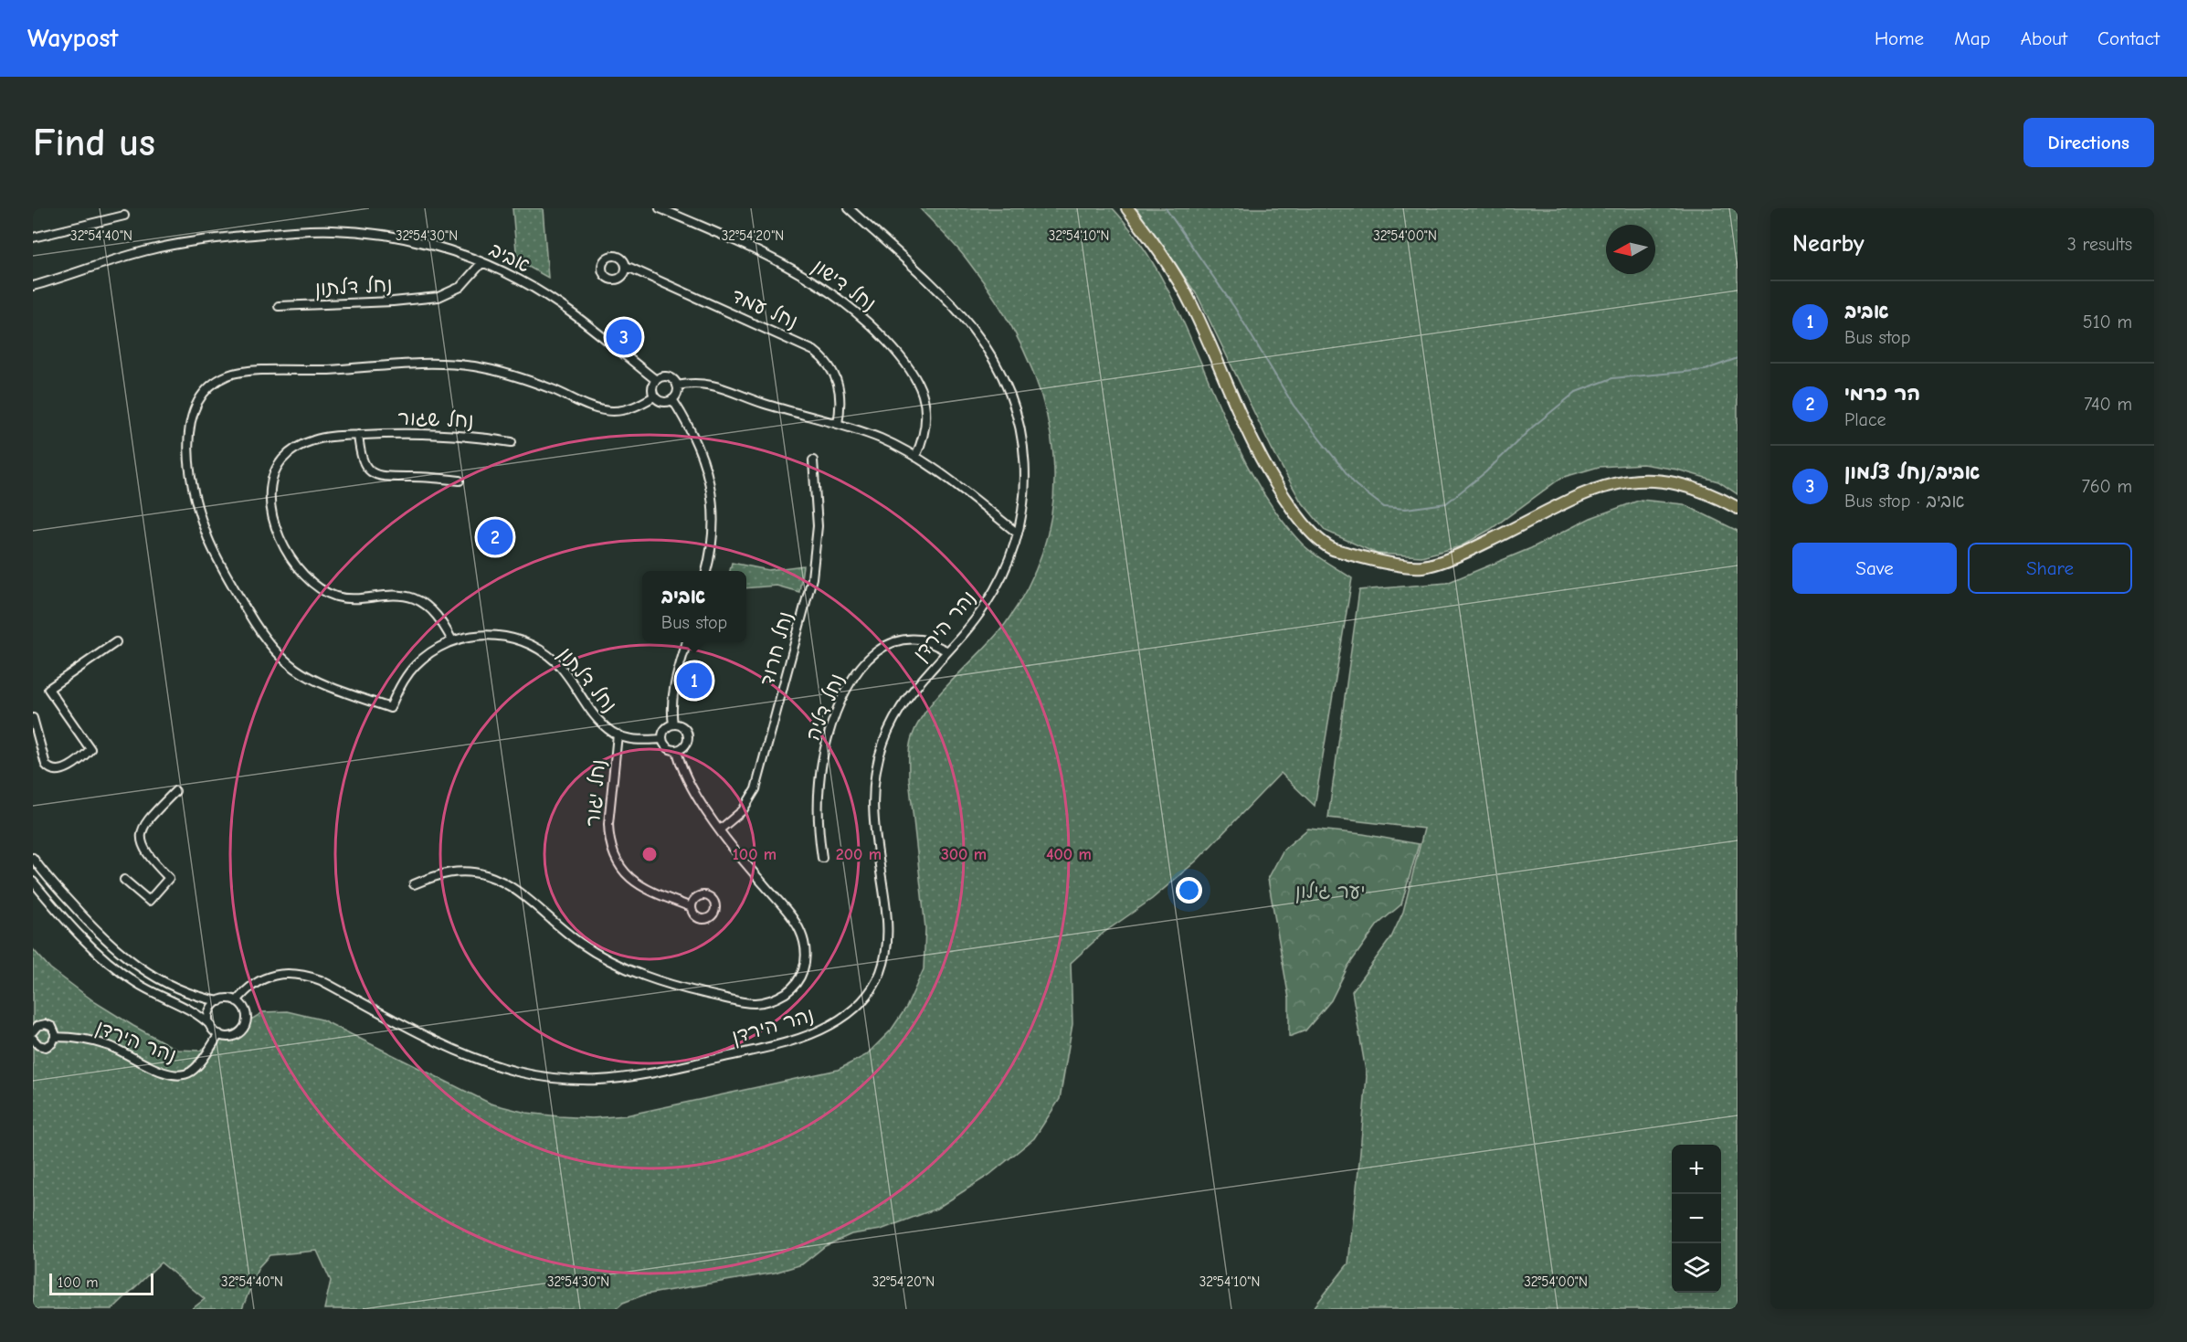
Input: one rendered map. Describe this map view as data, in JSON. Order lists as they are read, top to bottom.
{
  "streets": {
    "street": [
      "אביב",
      "נחל דישון",
      "נחל דלתון",
      "נחל עמד",
      "נחל שגור",
      "נהר הירדן",
      "נחל חרוד",
      "נחל דליה",
      "נחל יגור"
    ]
  },
  "crossings": [
    ["אביב", "נחל דלתון"],
    ["נחל דלתון", "נחל שגור"],
    ["נחל דלתון", "נחל יגור"],
    ["נהר הירדן", "נחל דליה"]
  ],
  "parks": ["יער גילון"],
  "scale_bar": "100 m",
  "north": "left",
  "page": {
    "header": "Waypost",
    "nav": [
      "Home",
      "Map",
      "About",
      "Contact"
    ],
    "buttons": [
      "Directions",
      ["Save", "Share"]
    ],
    "title": "Find us",
    "heading": ["Nearby", "3 results"],
    "list": [
      {
        "mark": "1",
        "name": "אביב",
        "note": "Bus stop",
        "value": "510 m"
      },
      {
        "mark": "2",
        "name": "הר כרמי",
        "note": "Place",
        "value": "740 m"
      },
      {
        "mark": "3",
        "name": "אביב/נחל צלמון",
        "note": "Bus stop · אביב",
        "value": "760 m"
      }
    ],
    "pins": ["3", "2", "1"],
    "popup": ["אביב", "Bus stop"],
    "map_buttons": ["+", "−"],
    "scale": "100 m"
  },
  "coordinates": [
    "32°54'40\"N",
    "32°54'30\"N",
    "32°54'20\"N",
    "32°54'10\"N",
    "32°54'00\"N"
  ],
  "rings": [
    "100 m",
    "200 m",
    "300 m",
    "400 m"
  ]
}
